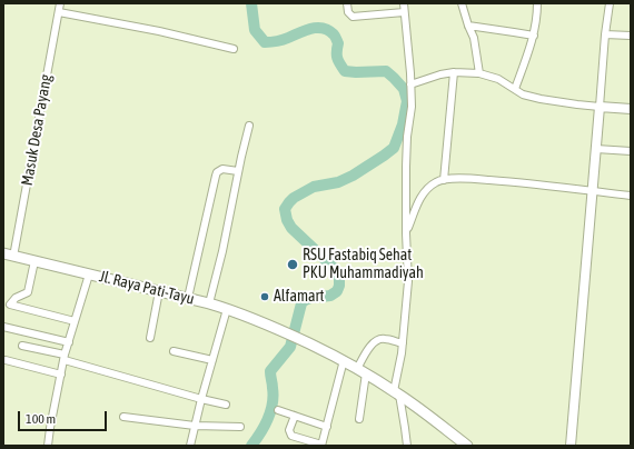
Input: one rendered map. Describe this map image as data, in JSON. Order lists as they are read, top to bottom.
{
  "streets": {
    "main road": ["Jl. Raya Pati-Tayu"],
    "street": ["Masuk Desa Payang"]
  },
  "crossings": [
    ["Masuk Desa Payang", "Jl. Raya Pati-Tayu"]
  ],
  "places": ["RSU Fastabiq Sehat PKU Muhammadiyah", "Alfamart"],
  "scale_bar": "100 m"
}
